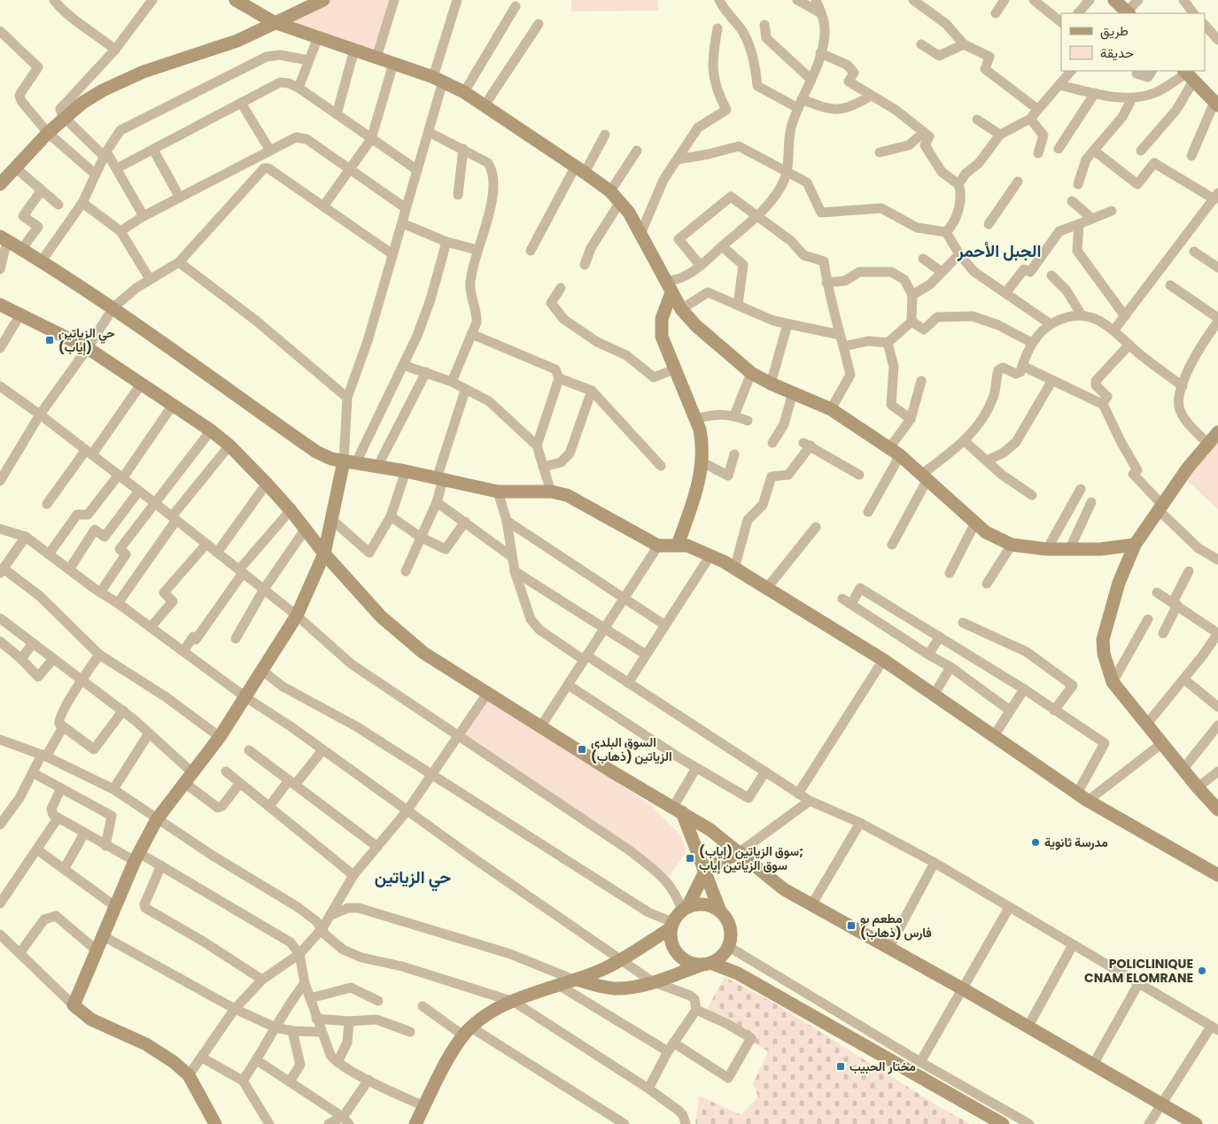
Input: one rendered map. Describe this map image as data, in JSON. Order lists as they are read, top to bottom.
{
  "districts": ["الجبل الأحمر", "حي الزياتين"],
  "places": {
    "transit": [
      "حي الزياتين (إياب)",
      "السوق البلدي الزياتين (ذهاب)",
      "سوق الزياتين (إياب); سوق الزياتين إياب",
      "مطعم بو فارس (ذهاب)",
      "مختار الحبيب"
    ],
    "other": ["مدرسة ثانوية", "POLICLINIQUE CNAM ELOMRANE"]
  },
  "legend": ["طريق", "حديقة"]
}
